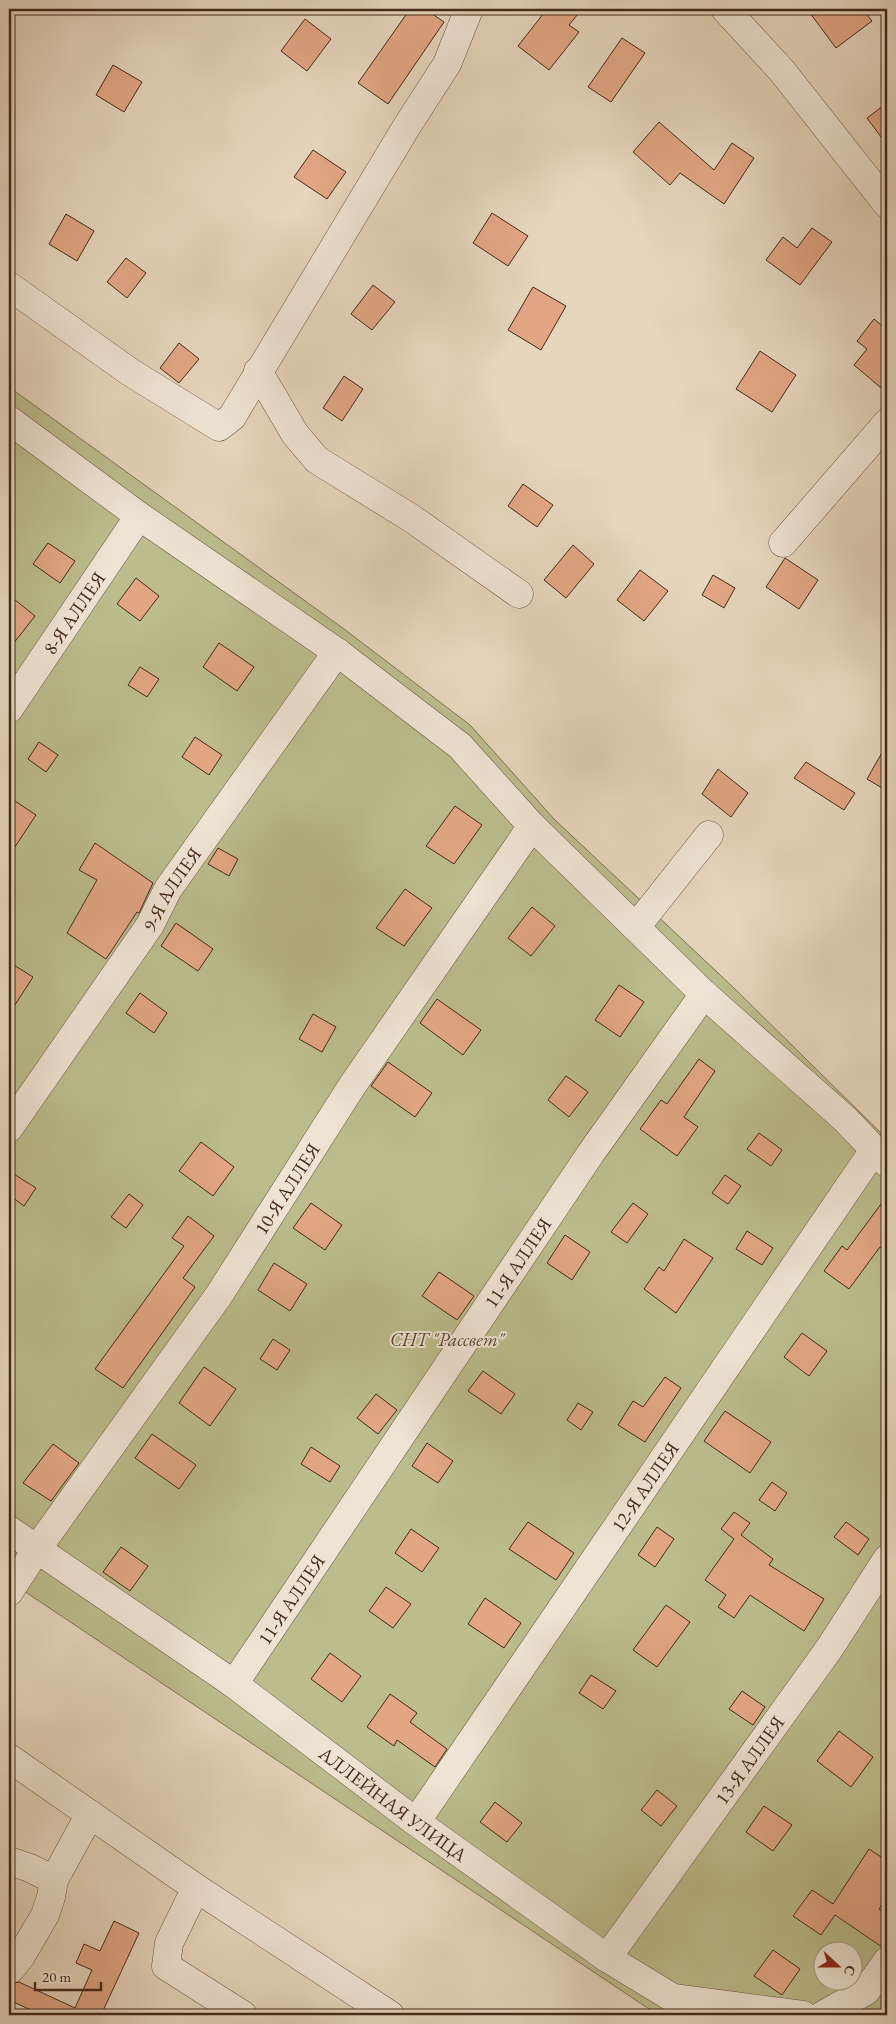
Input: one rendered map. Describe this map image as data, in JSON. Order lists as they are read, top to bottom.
{
  "streets": {
    "street": [
      "8-Я АЛЛЕЯ",
      "9-Я АЛЛЕЯ",
      "10-Я АЛЛЕЯ",
      "11-Я АЛЛЕЯ",
      "12-Я АЛЛЕЯ",
      "13-Я АЛЛЕЯ",
      "АЛЛЕЙНАЯ УЛИЦА"
    ]
  },
  "crossings": [
    ["10-Я АЛЛЕЯ", "АЛЛЕЙНАЯ УЛИЦА"],
    ["11-Я АЛЛЕЯ", "АЛЛЕЙНАЯ УЛИЦА"],
    ["12-Я АЛЛЕЯ", "АЛЛЕЙНАЯ УЛИЦА"],
    ["13-Я АЛЛЕЯ", "АЛЛЕЙНАЯ УЛИЦА"]
  ],
  "parks": ["СНТ \"Рассвет\""],
  "scale_bar": "20 m",
  "north": "right"
}
